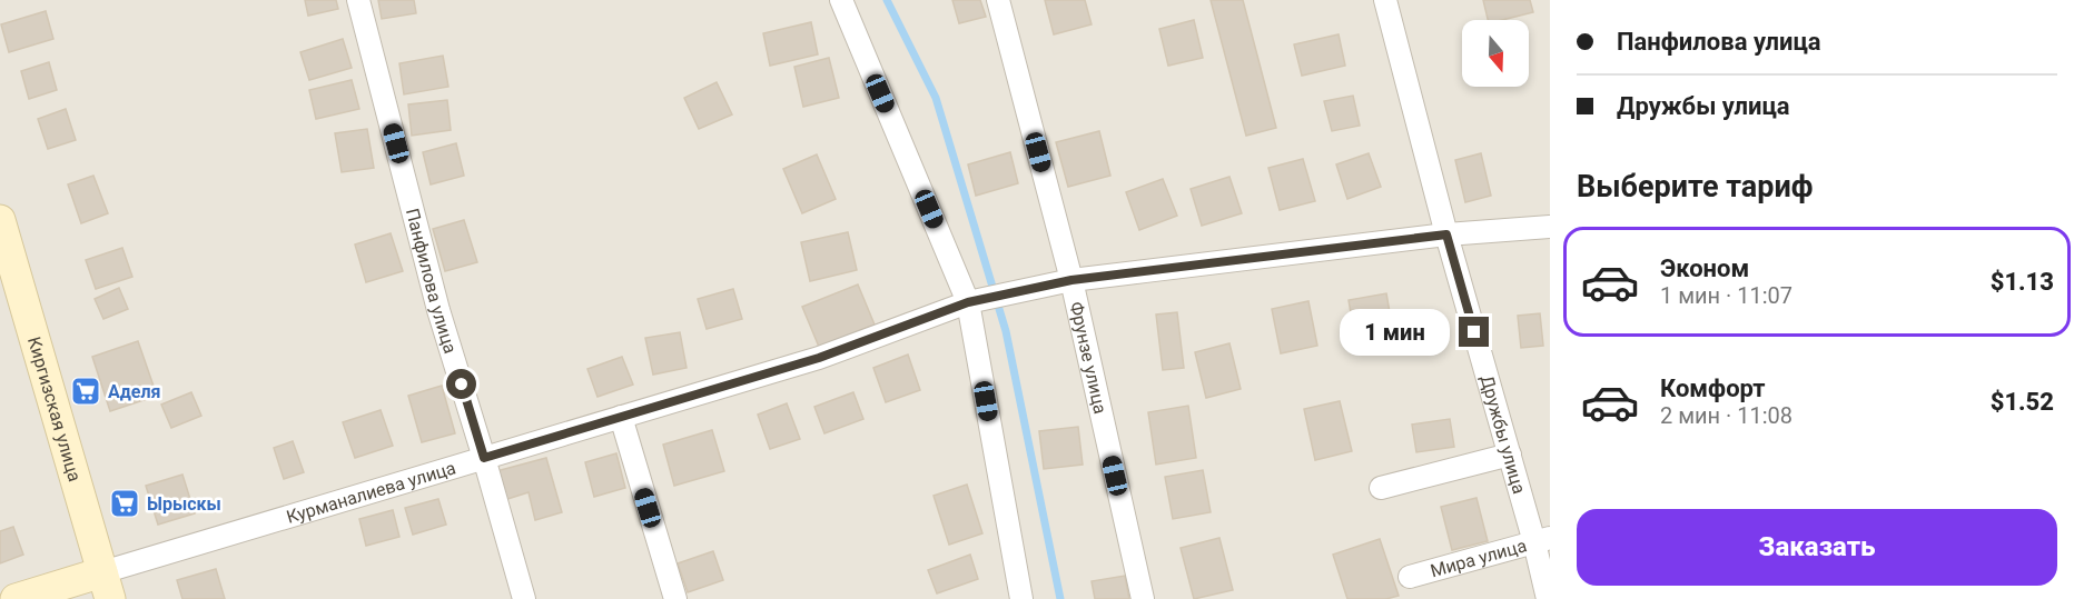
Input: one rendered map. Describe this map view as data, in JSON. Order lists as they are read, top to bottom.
{
  "streets": {
    "main road": ["Киргизская улица", "Курманалиева улица"],
    "street": [
      "Панфилова улица",
      "Фрунзе улица",
      "Дружбы улица",
      "Мира улица"
    ]
  },
  "crossings": [
    ["Панфилова улица", "Курманалиева улица"],
    ["Фрунзе улица", "Курманалиева улица"],
    ["Киргизская улица", "Курманалиева улица"],
    ["Дружбы улица", "Курманалиева улица"],
    ["Дружбы улица", "Мира улица"]
  ],
  "places": {
    "supermarket": ["Аделя", "Ырыскы"]
  },
  "north": "bottom",
  "page": {
    "banner": ["Панфилова улица", "Дружбы улица"],
    "heading": "Выберите тариф",
    "list": [
      {
        "name": "Эконом",
        "note": "1 мин · 11:07",
        "value": "$1.13"
      },
      {
        "name": "Комфорт",
        "note": "2 мин · 11:08",
        "value": "$1.52"
      }
    ],
    "bubble": "1 мин",
    "buttons": "Заказать"
  }
}
